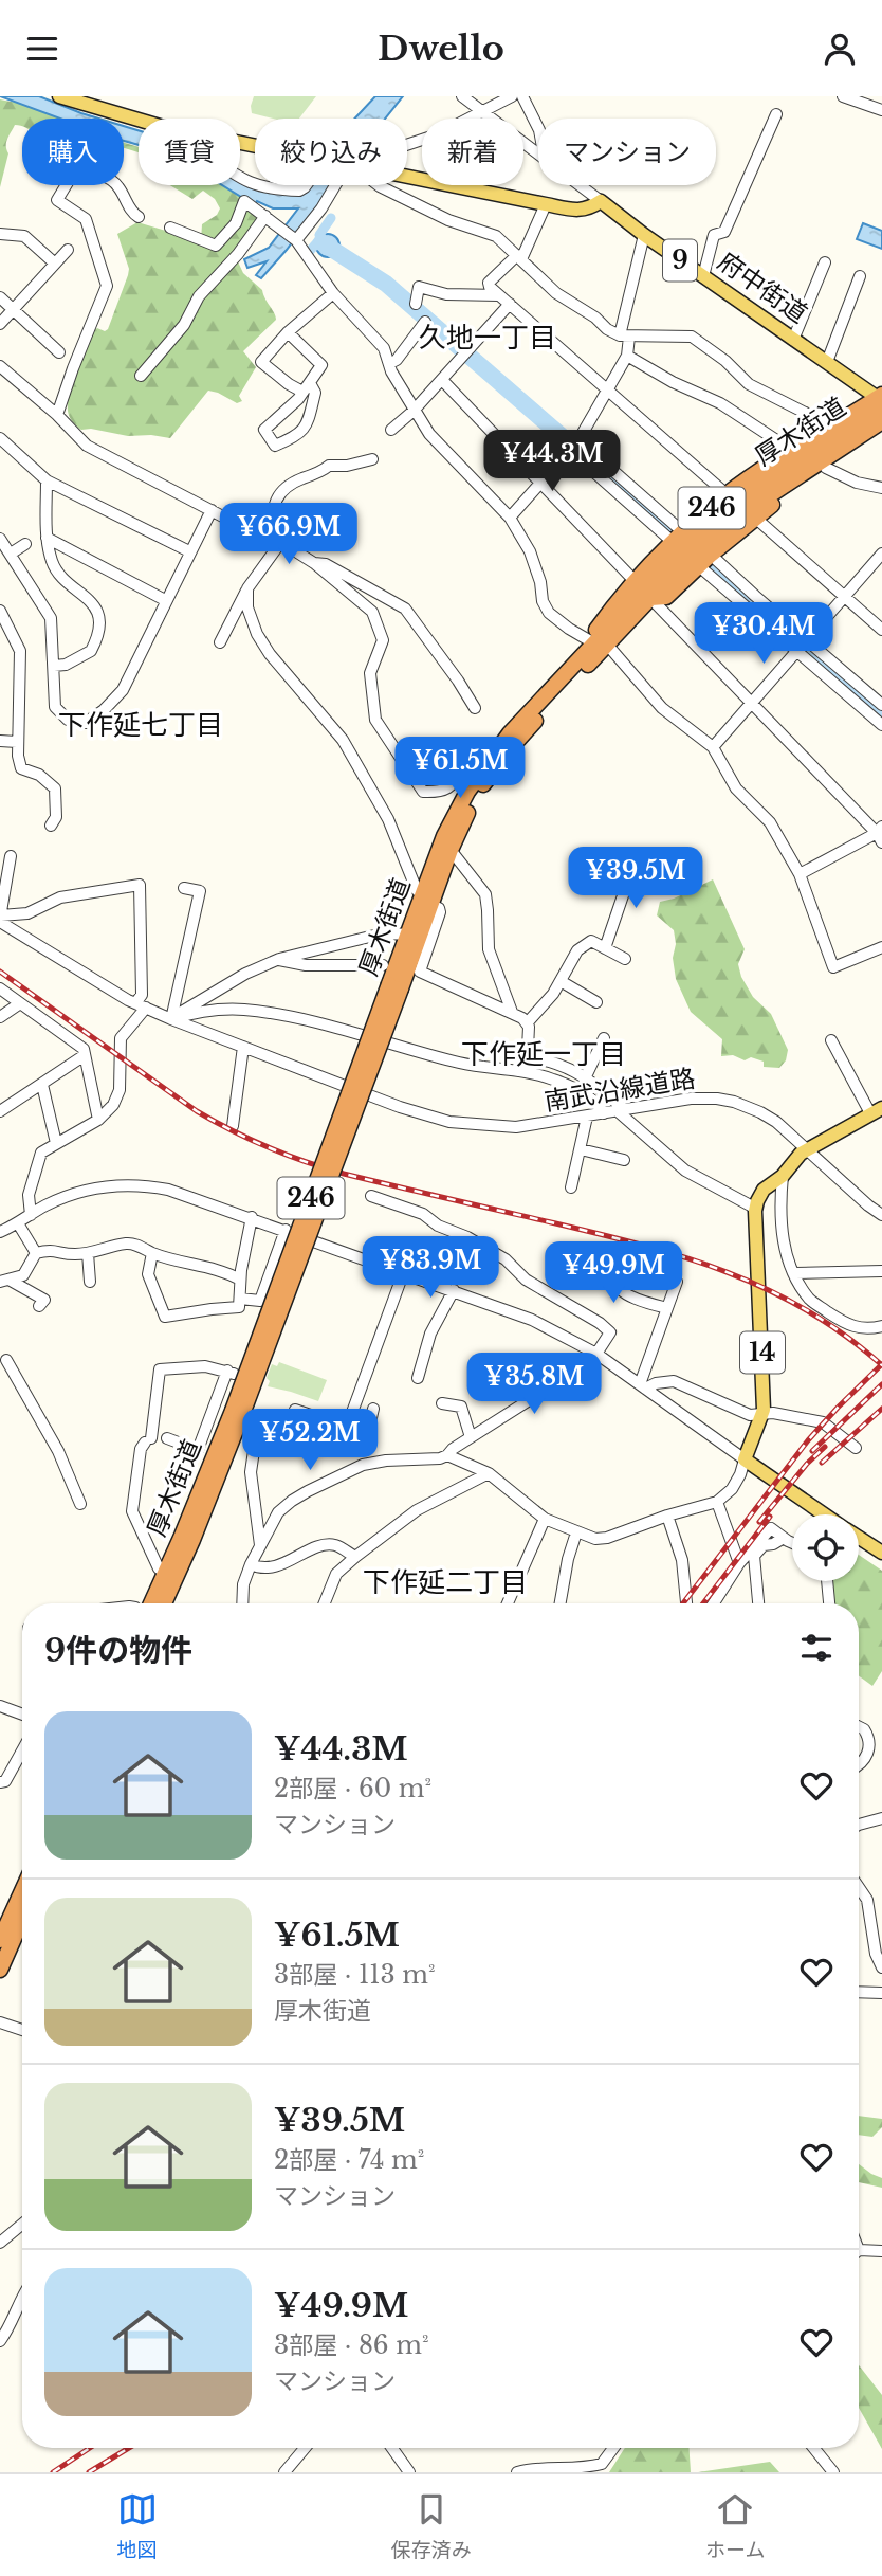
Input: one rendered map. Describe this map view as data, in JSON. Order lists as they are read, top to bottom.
{
  "streets": {
    "highway": ["厚木街道", "246"],
    "main road": ["9", "府中街道", "14"],
    "street": ["南武沿線道路"]
  },
  "crossings": [
    ["府中街道", "厚木街道"],
    ["府中街道", "246"],
    ["厚木街道", "246"]
  ],
  "districts": [
    "久地一丁目",
    "下作延七丁目",
    "下作延一丁目",
    "下作延二丁目"
  ],
  "page": {
    "header": "Dwello",
    "chip": [
      "購入",
      "賃貸",
      "絞り込み",
      "新着",
      "マンション"
    ],
    "price": [
      "¥44.3M",
      "¥66.9M",
      "¥30.4M",
      "¥61.5M",
      "¥39.5M",
      "¥83.9M",
      "¥49.9M",
      "¥35.8M",
      "¥52.2M"
    ],
    "heading": "9件の物件",
    "list": [
      {
        "name": "¥44.3M",
        "note": "2部屋 · 60 m² · マンション"
      },
      {
        "name": "¥61.5M",
        "note": "3部屋 · 113 m² · 厚木街道"
      },
      {
        "name": "¥39.5M",
        "note": "2部屋 · 74 m² · マンション"
      },
      {
        "name": "¥49.9M",
        "note": "3部屋 · 86 m² · マンション"
      }
    ],
    "tabs": ["地図", "保存済み", "ホーム"]
  }
}
